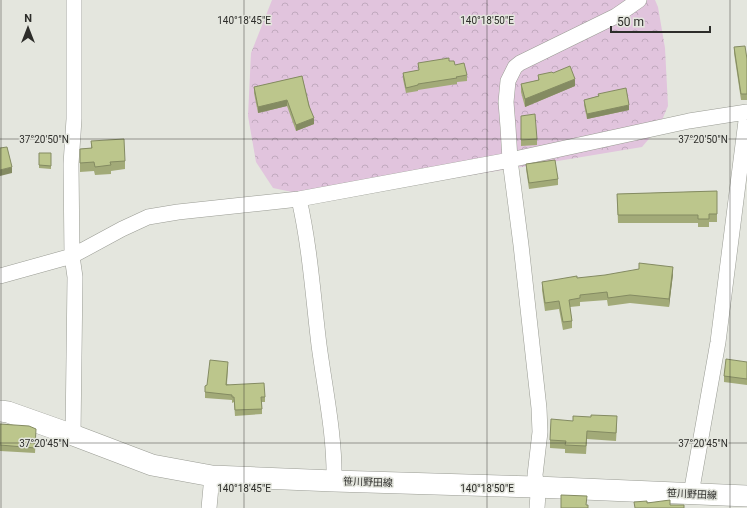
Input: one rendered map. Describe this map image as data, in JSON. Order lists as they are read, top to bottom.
{
  "streets": {
    "street": ["笹川野田線"]
  },
  "scale_bar": "50 m",
  "north": "top",
  "coordinates": [
    "140°18'45\"E",
    "140°18'50\"E",
    "37°20'50\"N",
    "37°20'45\"N"
  ]
}
